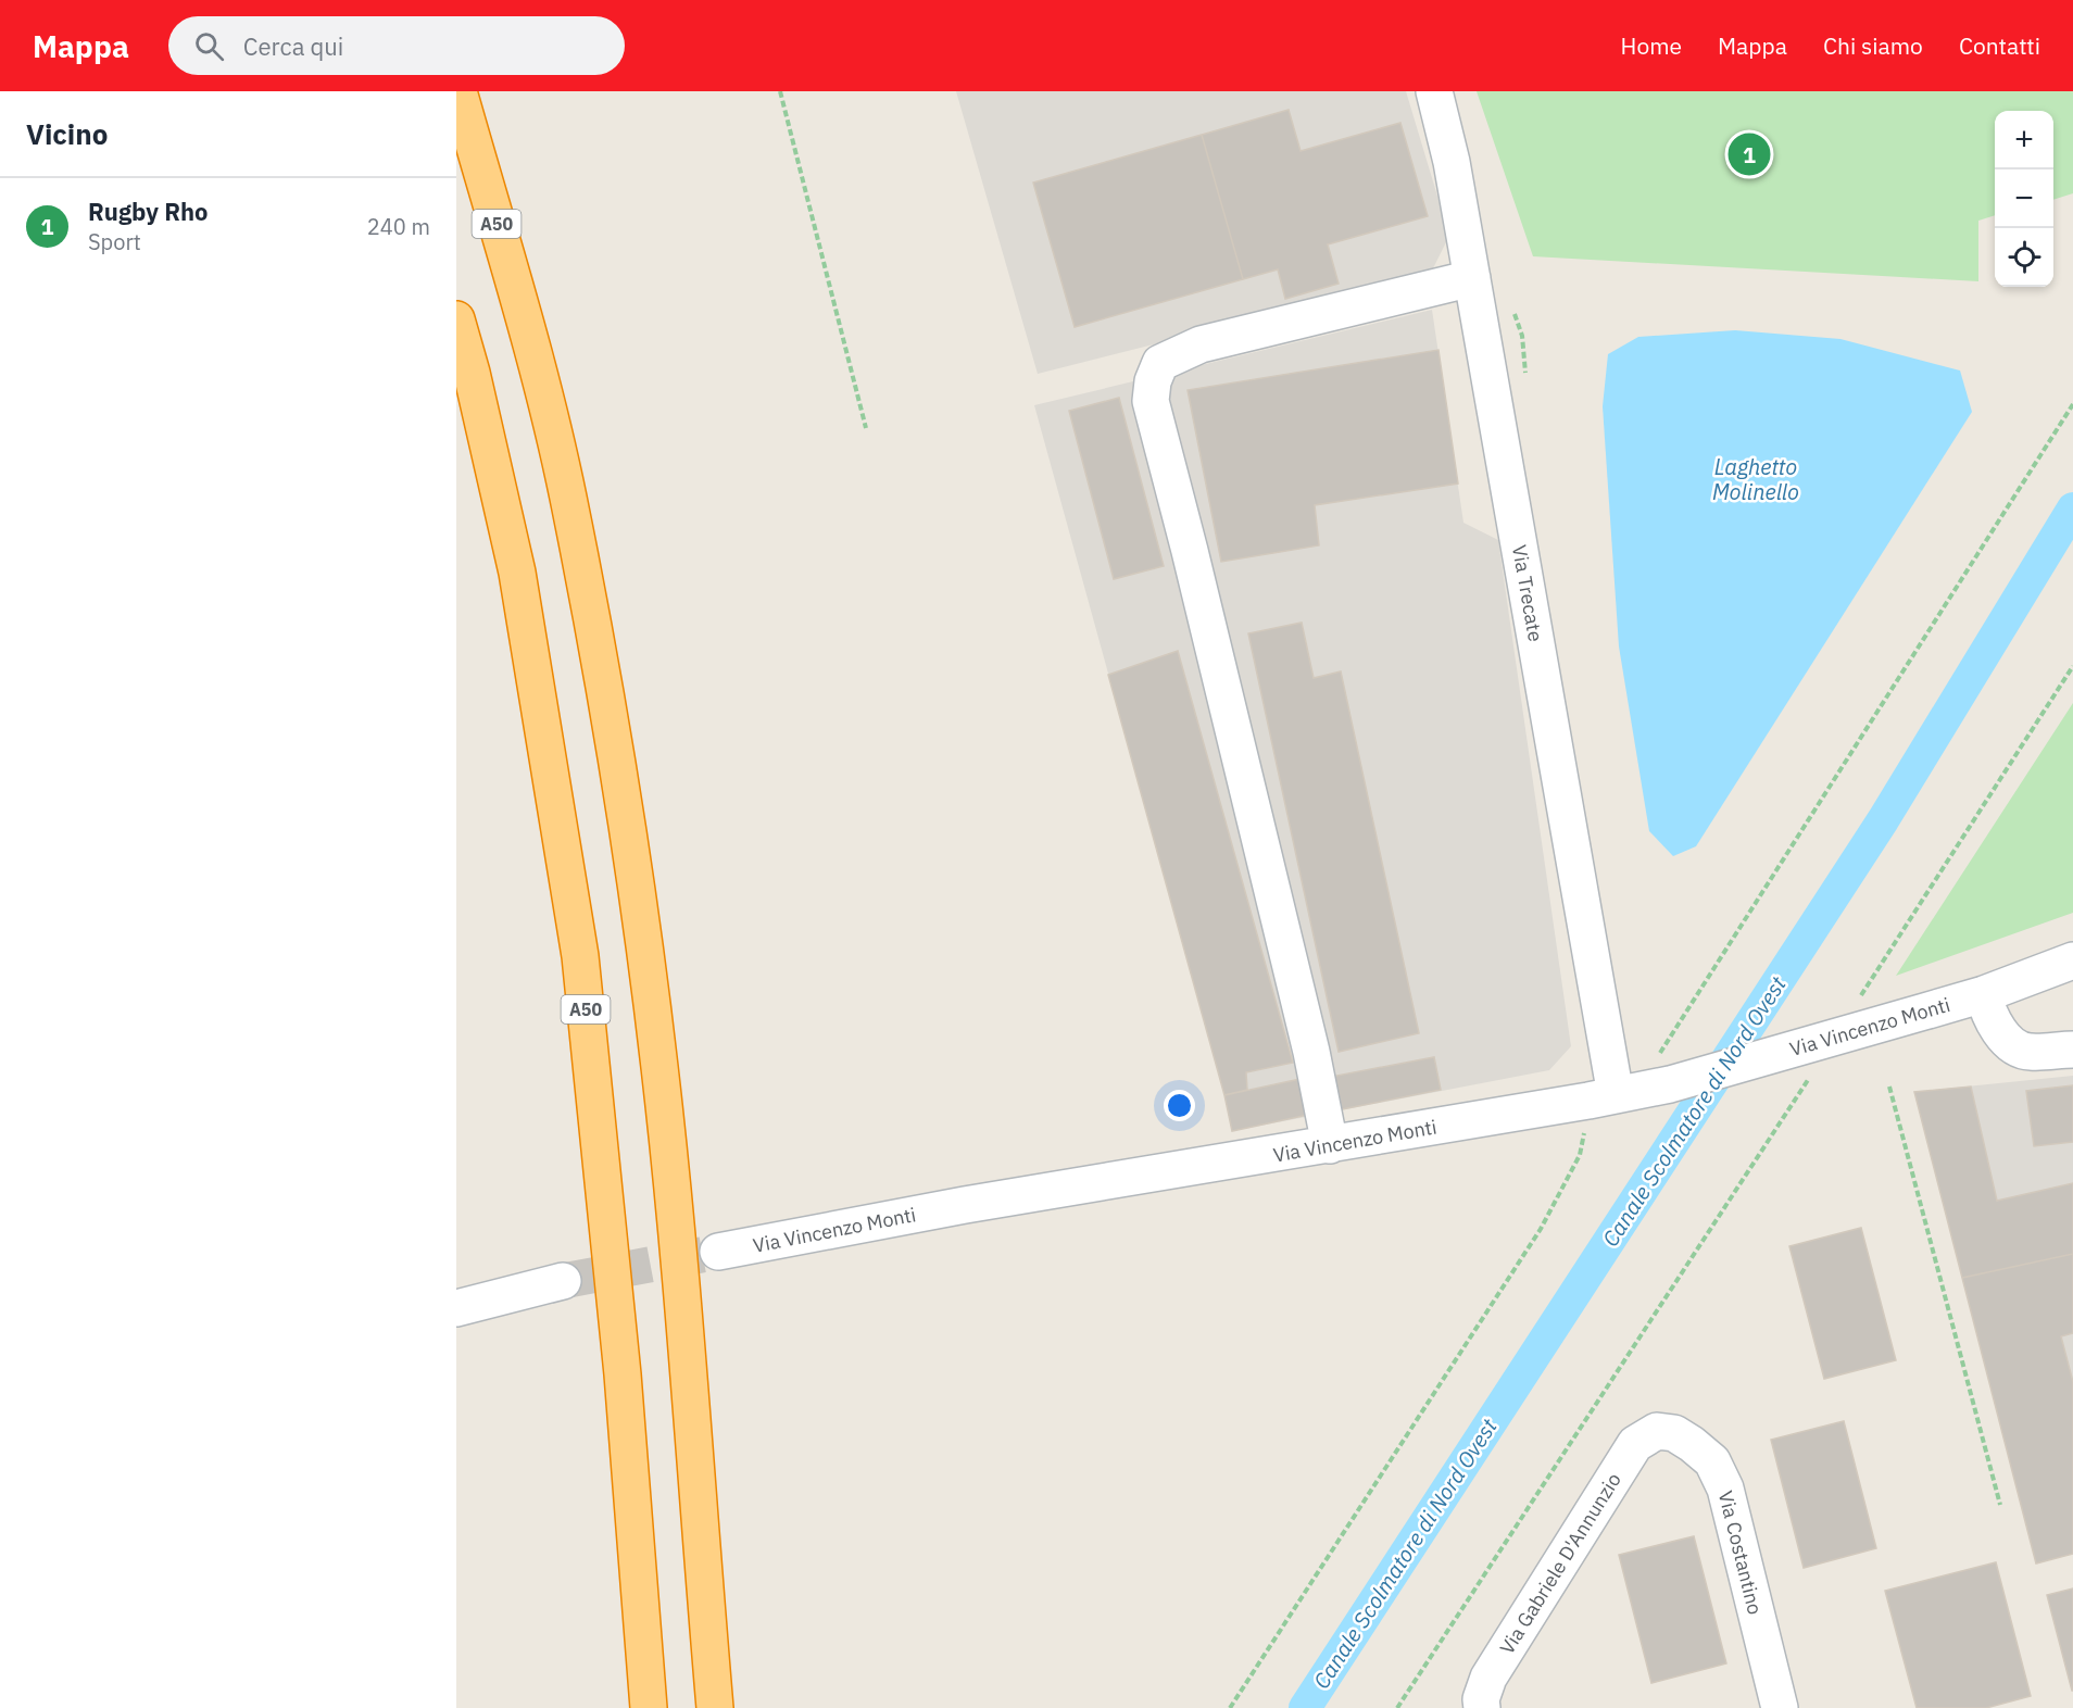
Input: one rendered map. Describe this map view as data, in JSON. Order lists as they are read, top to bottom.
{
  "streets": {
    "highway": ["A50"],
    "street": [
      "Via Trecate",
      "Via Vincenzo Monti",
      "Via Costantino",
      "Via Gabriele D'Annunzio"
    ]
  },
  "crossings": [
    ["Via Trecate", "Via Vincenzo Monti"],
    ["Via Costantino", "Via Gabriele D'Annunzio"]
  ],
  "water": ["Laghetto Molinello", "Canale Scolmatore di Nord Ovest"],
  "page": {
    "header": "Mappa",
    "search": "Cerca qui",
    "nav": [
      "Home",
      "Mappa",
      "Chi siamo",
      "Contatti"
    ],
    "heading": "Vicino",
    "map_buttons": ["+", "−"],
    "pins": "1",
    "list": [
      {
        "mark": "1",
        "name": "Rugby Rho",
        "note": "Sport",
        "value": "240 m"
      }
    ]
  }
}
